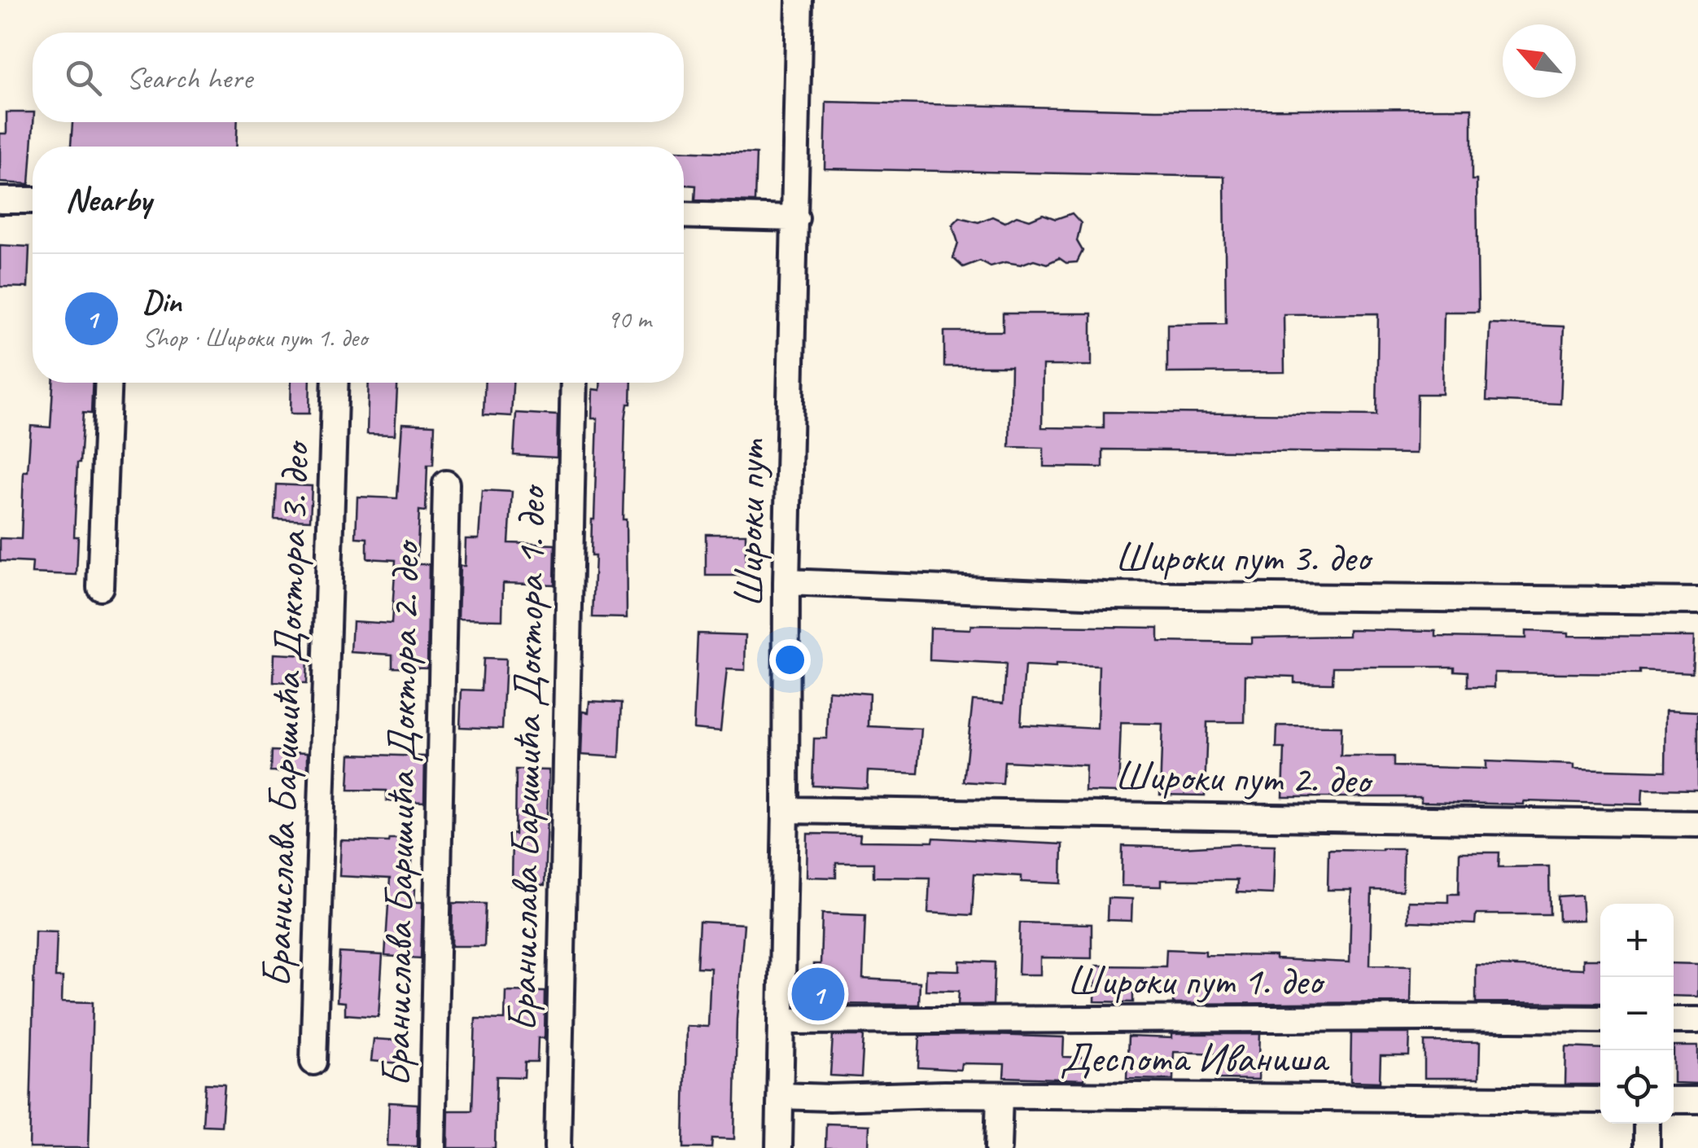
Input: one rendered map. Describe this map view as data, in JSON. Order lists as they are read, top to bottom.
{
  "streets": {
    "street": [
      "Широки пут",
      "Широки пут 3. део",
      "Бранислава Баришића Доктора 3. део",
      "Бранислава Баришића Доктора 1. део",
      "Широки пут 2. део",
      "Бранислава Баришића Доктора 2. део",
      "Широки пут 1. део",
      "Деспота Иваниша"
    ]
  },
  "crossings": [
    ["Широки пут", "Широки пут 3. део"],
    ["Широки пут", "Широки пут 2. део"],
    ["Широки пут", "Широки пут 1. део"],
    ["Широки пут", "Деспота Иваниша"]
  ],
  "north": "top left",
  "page": {
    "search": "Search here",
    "heading": "Nearby",
    "list": [
      {
        "mark": "1",
        "name": "Din",
        "note": "Shop · Широки пут 1. део",
        "value": "90 m"
      }
    ],
    "map_buttons": ["+", "−"],
    "pins": "1"
  }
}
